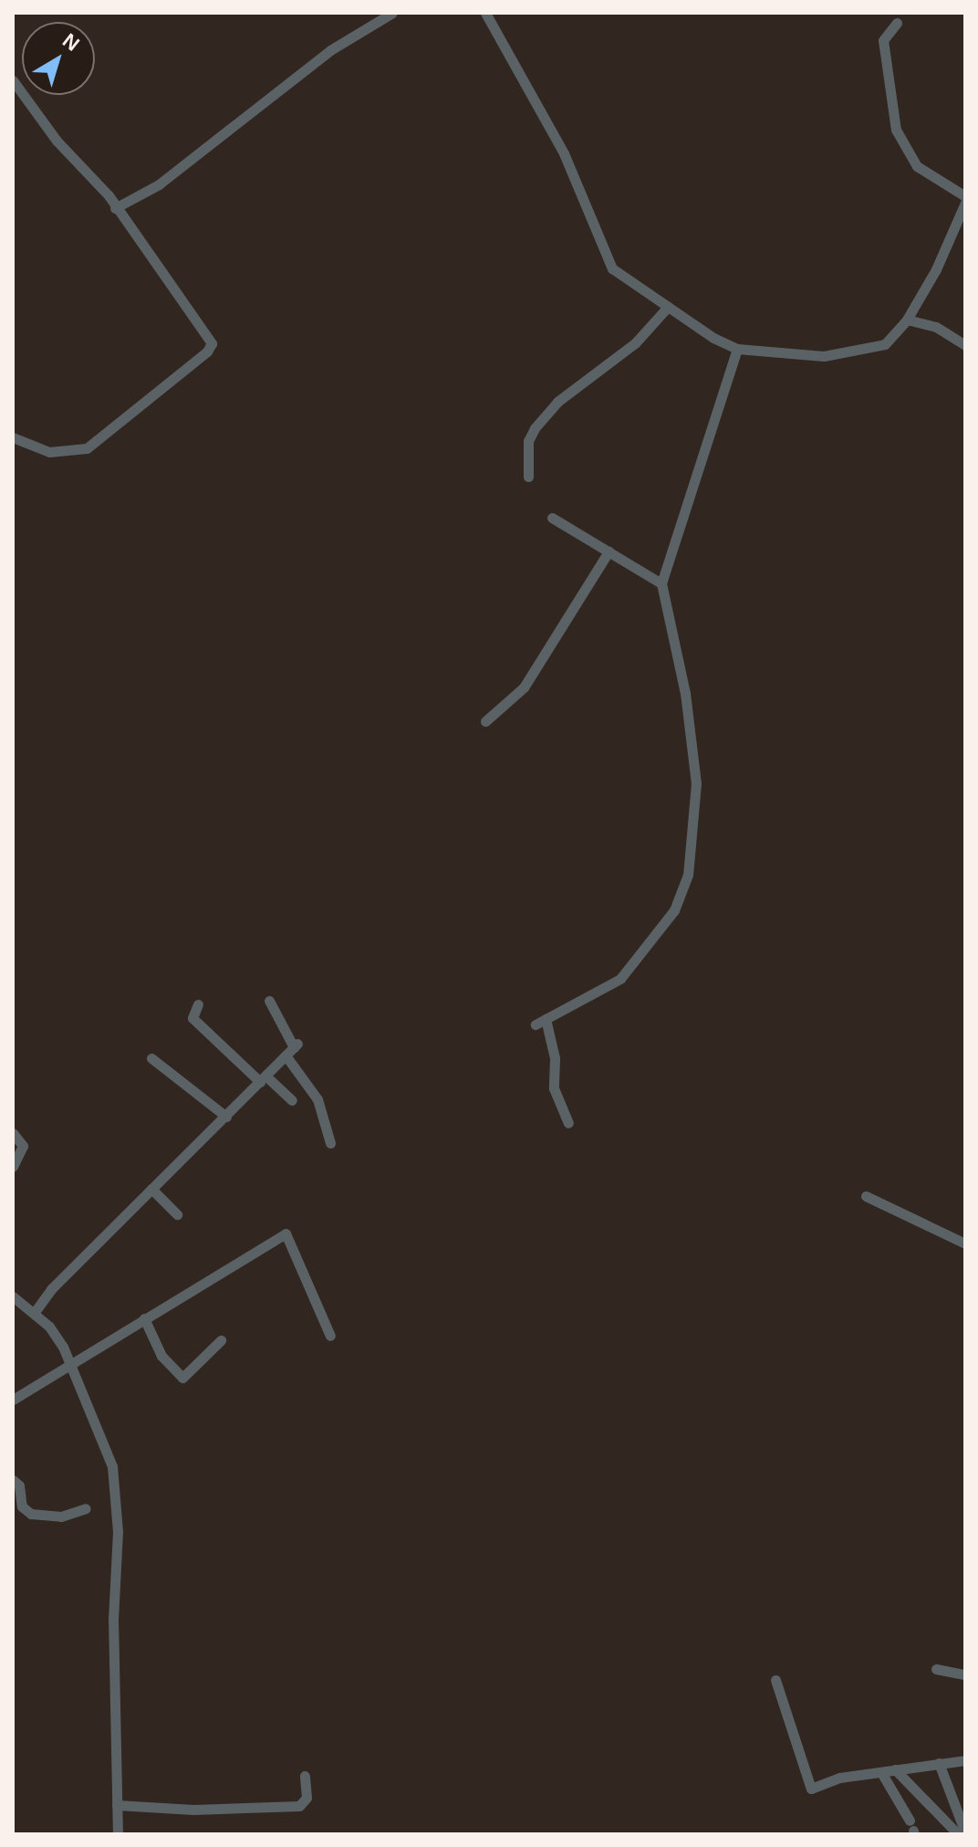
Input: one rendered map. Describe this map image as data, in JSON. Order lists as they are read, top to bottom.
{
  "north": "top right"
}
